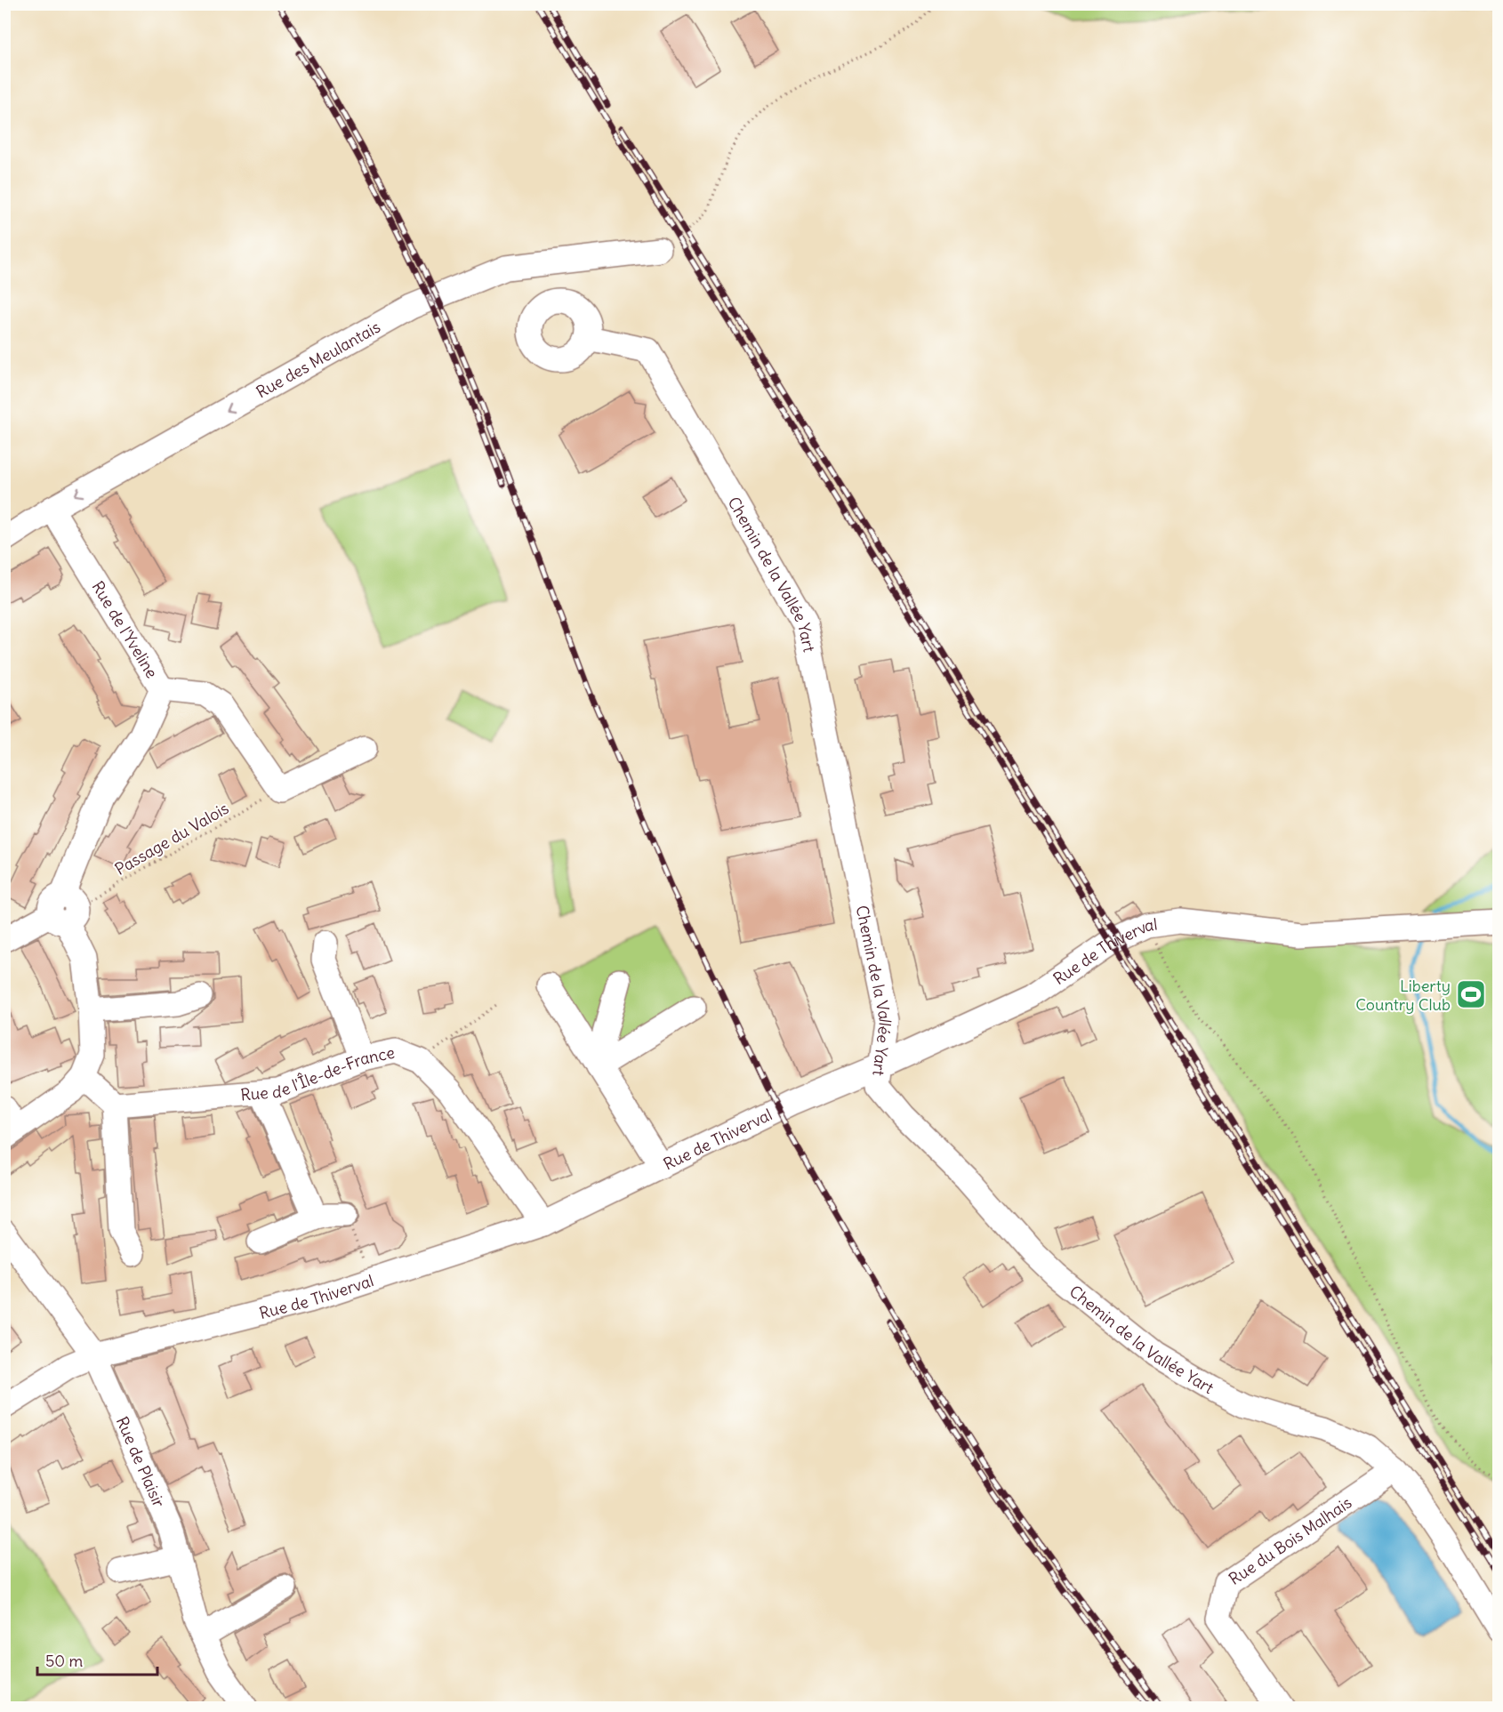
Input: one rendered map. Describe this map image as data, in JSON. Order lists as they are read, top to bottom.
{
  "streets": {
    "street": [
      "Rue des Meulantais",
      "Chemin de la Vallée Yart",
      "Rue de l'Yveline",
      "Rue de Thiverval",
      "Rue de l'Île-de-France",
      "Rue de Plaisir",
      "Rue du Bois Malhais"
    ],
    "path": ["Passage du Valois"]
  },
  "crossings": [
    ["Rue des Meulantais", "Rue de l'Yveline"],
    ["Chemin de la Vallée Yart", "Rue de Thiverval"],
    ["Chemin de la Vallée Yart", "Rue du Bois Malhais"],
    ["Rue de l'Yveline", "Passage du Valois"],
    ["Rue de Thiverval", "Rue de l'Île-de-France"],
    ["Rue de Thiverval", "Rue de Plaisir"]
  ],
  "one_way": ["Rue des Meulantais"],
  "places": {
    "sports": ["Liberty Country Club"]
  },
  "scale_bar": "50 m"
}
